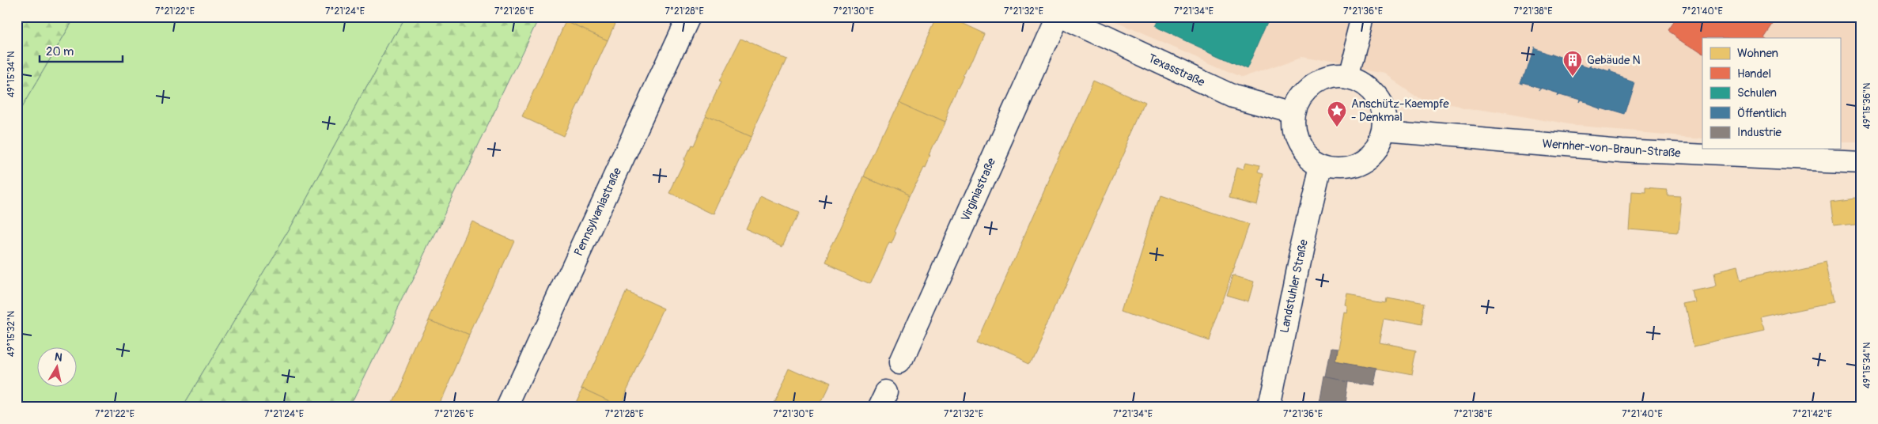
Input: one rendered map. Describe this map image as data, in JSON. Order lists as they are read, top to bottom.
{
  "streets": {
    "street": [
      "Texasstraße",
      "Wernher-von-Braun-Straße",
      "Virginiastraße",
      "Pennsylvaniastraße",
      "Landstuhler Straße"
    ]
  },
  "crossings": [
    ["Texasstraße", "Wernher-von-Braun-Straße"],
    ["Texasstraße", "Landstuhler Straße"],
    ["Wernher-von-Braun-Straße", "Landstuhler Straße"]
  ],
  "places": {
    "building": ["Gebäude N"],
    "place": ["Anschütz-Kaempfe - Denkmal"]
  },
  "legend": [
    "Wohnen",
    "Handel",
    "Schulen",
    "Öffentlich",
    "Industrie"
  ],
  "scale_bar": "20 m",
  "north": "top",
  "coordinates": [
    "7°21'22\"E",
    "7°21'24\"E",
    "7°21'26\"E",
    "7°21'28\"E",
    "7°21'30\"E",
    "7°21'32\"E",
    "7°21'34\"E",
    "7°21'36\"E",
    "7°21'38\"E",
    "7°21'40\"E",
    "49°15'34\"N",
    "49°15'36\"N",
    "49°15'32\"N",
    "7°21'42\"E"
  ]
}
